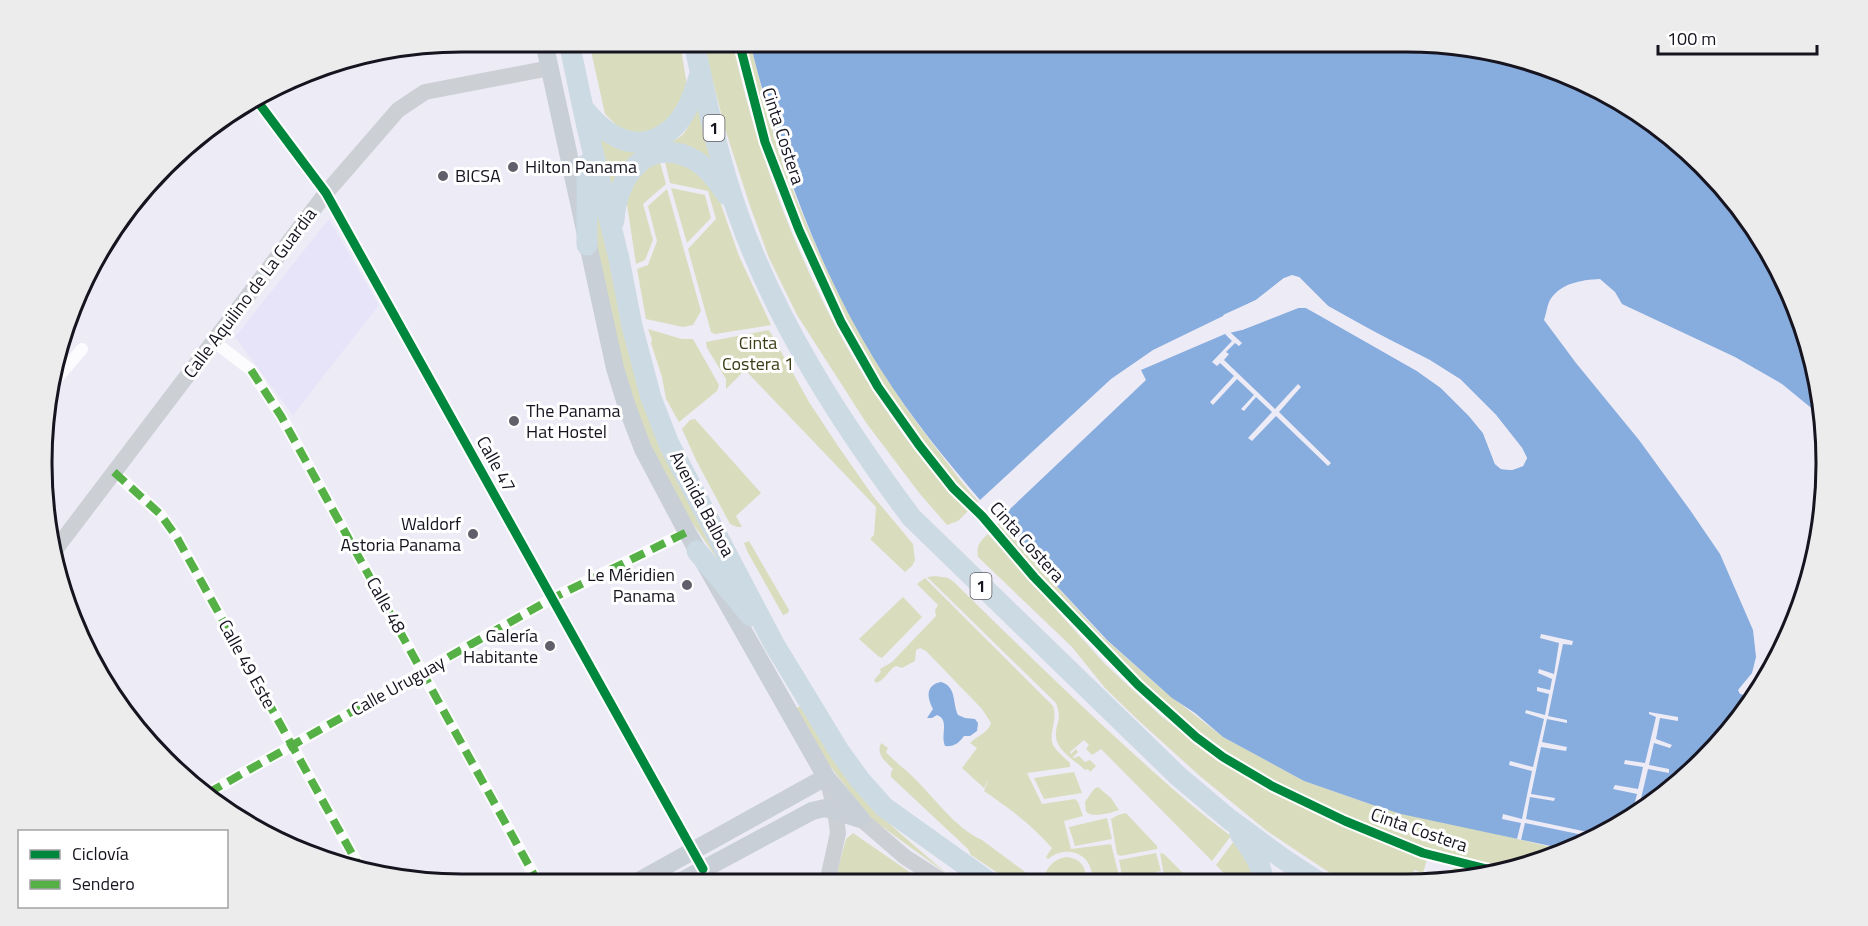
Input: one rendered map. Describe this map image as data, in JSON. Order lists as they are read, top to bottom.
{
  "streets": {
    "highway": ["1", "Avenida Balboa"],
    "street": [
      "Calle Aquilino de La Guardia",
      "Calle 47",
      "Calle 48",
      "Calle 49 Este",
      "Calle Uruguay"
    ],
    "cycle path": ["Cinta Costera"]
  },
  "crossings": [
    ["Calle Aquilino de La Guardia", "Calle 47"],
    ["Calle Aquilino de La Guardia", "Avenida Balboa"],
    ["Calle Aquilino de La Guardia", "Calle 48"],
    ["Calle Aquilino de La Guardia", "Calle 49 Este"],
    ["Calle 47", "Calle Uruguay"],
    ["Avenida Balboa", "Calle Uruguay"],
    ["Calle 48", "Calle Uruguay"],
    ["Calle 49 Este", "Calle Uruguay"]
  ],
  "parks": ["Cinta Costera 1"],
  "places": [
    "Hilton Panama",
    "BICSA",
    "The Panama Hat Hostel",
    "Waldorf Astoria Panama",
    "Le Méridien Panama",
    "Galería Habitante"
  ],
  "legend": ["Ciclovía", "Sendero"],
  "scale_bar": "100 m"
}
